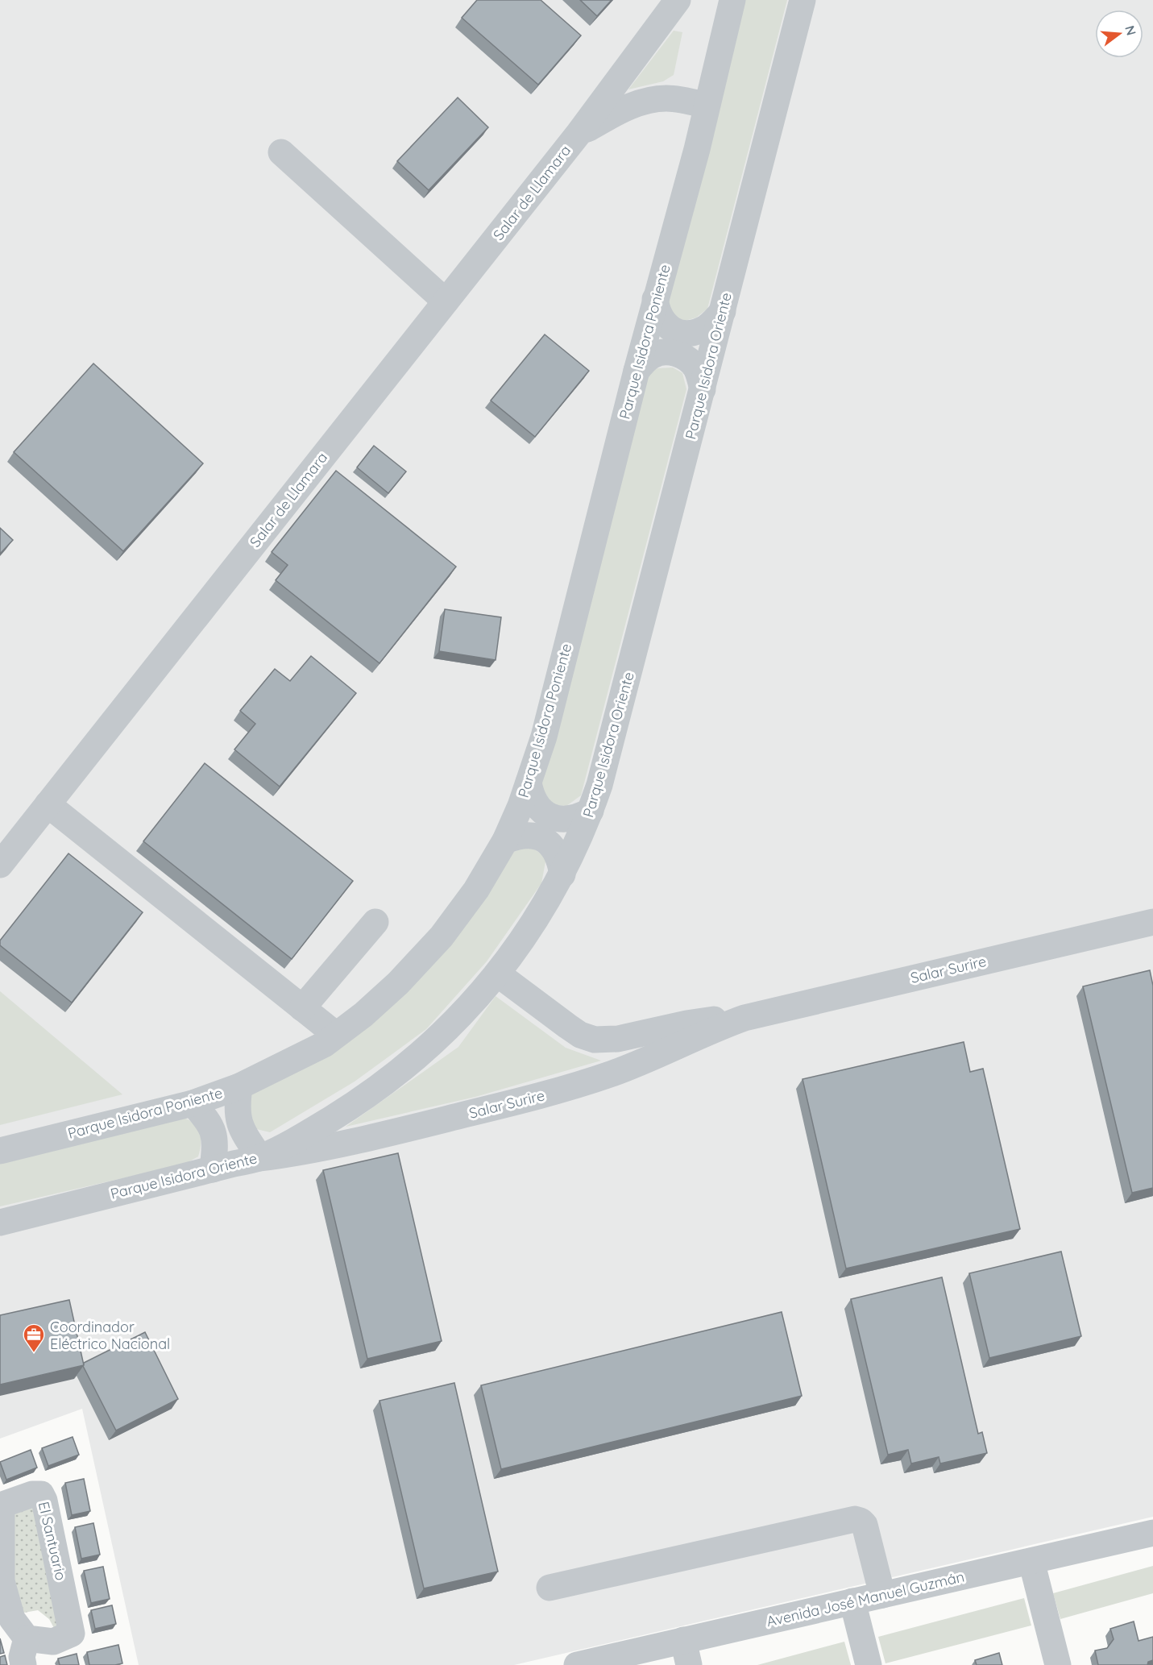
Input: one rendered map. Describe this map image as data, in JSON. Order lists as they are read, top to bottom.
{
  "streets": {
    "street": [
      "Salar de Llamara",
      "Parque Isidora Poniente",
      "Parque Isidora Oriente",
      "Salar Surire",
      "El Santuario",
      "Avenida José Manuel Guzmán"
    ]
  },
  "crossings": [
    ["Salar de Llamara", "Parque Isidora Poniente"],
    ["Parque Isidora Oriente", "Salar Surire"]
  ],
  "places": {
    "office": ["Coordinador Eléctrico Nacional"]
  },
  "north": "right"
}
